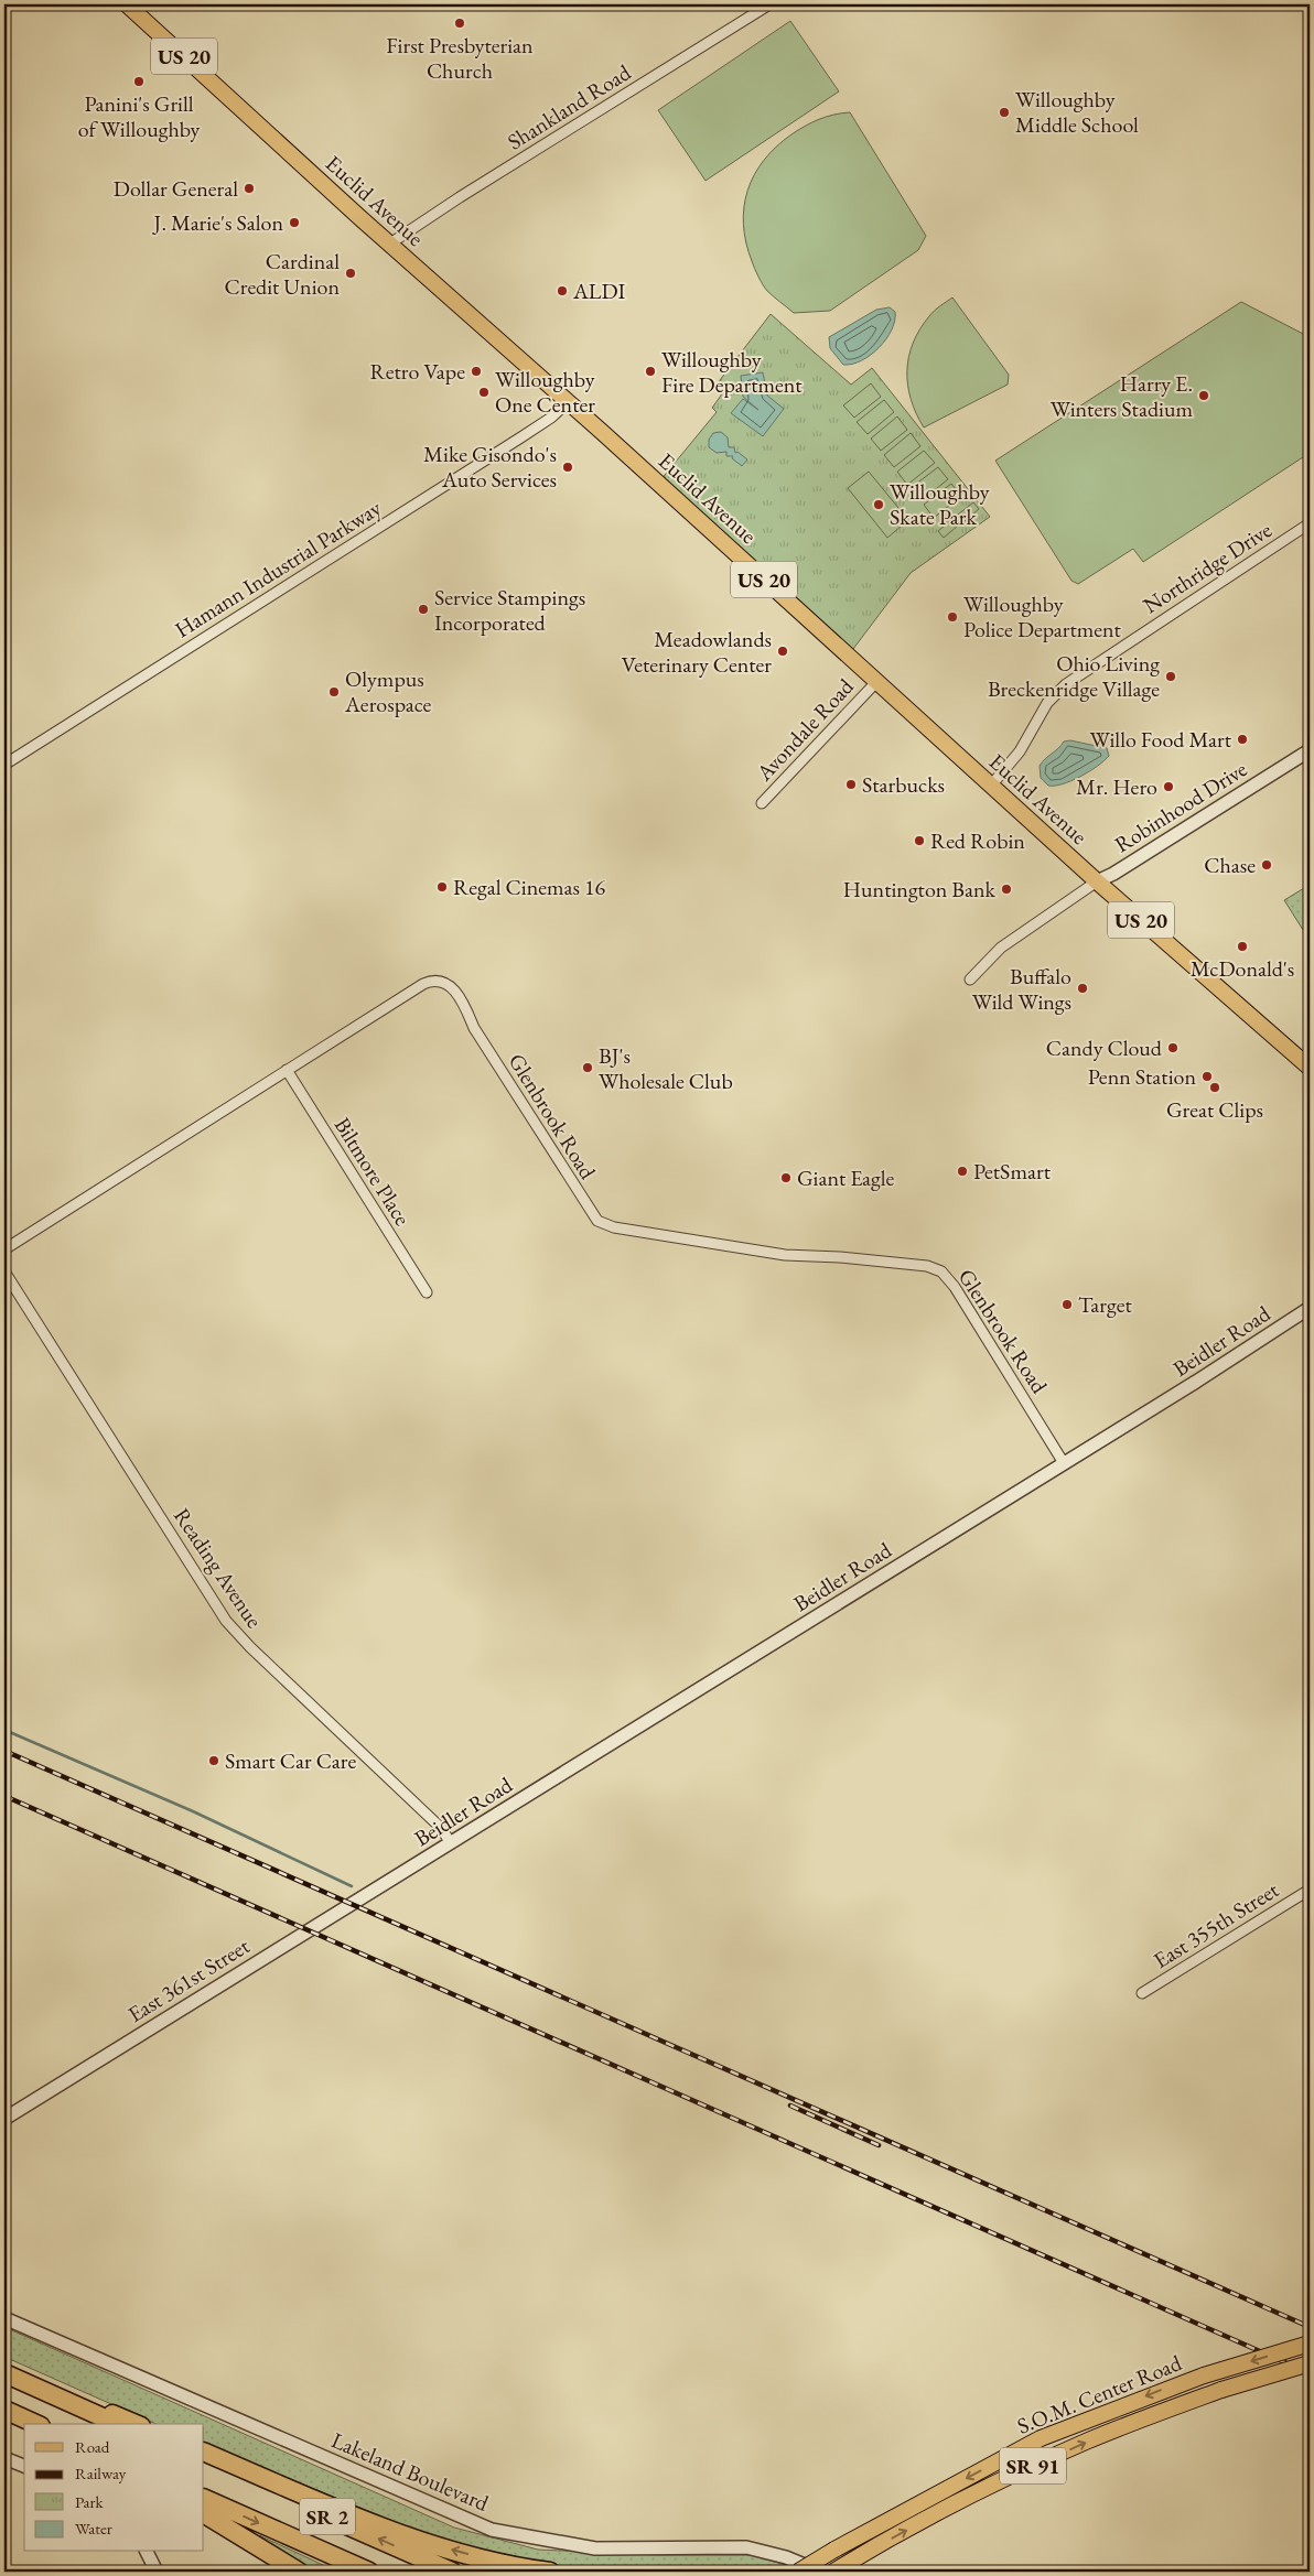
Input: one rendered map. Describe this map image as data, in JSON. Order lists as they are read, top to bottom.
{
  "streets": {
    "highway": ["SR 2"],
    "main road": [
      "US 20",
      "Euclid Avenue",
      "S.O.M. Center Road",
      "SR 91"
    ],
    "street": [
      "Shankland Road",
      "Northridge Drive",
      "Hamann Industrial Parkway",
      "Avondale Road",
      "Robinhood Drive",
      "Glenbrook Road",
      "Biltmore Place",
      "Beidler Road",
      "Reading Avenue",
      "East 355th Street",
      "East 361st Street",
      "Lakeland Boulevard"
    ]
  },
  "crossings": [
    ["Shankland Road", "Euclid Avenue"],
    ["Euclid Avenue", "Northridge Drive"],
    ["Euclid Avenue", "Hamann Industrial Parkway"],
    ["Euclid Avenue", "Avondale Road"],
    ["Euclid Avenue", "Robinhood Drive"],
    ["Glenbrook Road", "Biltmore Place"],
    ["Glenbrook Road", "Beidler Road"],
    ["Beidler Road", "Reading Avenue"],
    ["Beidler Road", "East 361st Street"]
  ],
  "places": [
    "First Presbyterian Church",
    "Panini's Grill of Willoughby",
    "Willoughby Middle School",
    "Dollar General",
    "J. Marie's Salon",
    "Cardinal Credit Union",
    "ALDI",
    "Retro Vape",
    "Willoughby Fire Department",
    "Willoughby One Center",
    "Harry E. Winters Stadium",
    "Mike Gisondo's Auto Services",
    "Willoughby Skate Park",
    "Service Stampings Incorporated",
    "Willoughby Police Department",
    "Meadowlands Veterinary Center",
    "Ohio Living Breckenridge Village",
    "Olympus Aerospace",
    "Willo Food Mart",
    "Starbucks",
    "Mr. Hero",
    "Red Robin",
    "Chase",
    "Regal Cinemas 16",
    "Huntington Bank",
    "McDonald's",
    "Buffalo Wild Wings",
    "Candy Cloud",
    "BJ's Wholesale Club",
    "Penn Station",
    "Great Clips",
    "PetSmart",
    "Giant Eagle",
    "Target",
    "Smart Car Care"
  ],
  "legend": [
    "Road",
    "Railway",
    "Park",
    "Water"
  ]
}
